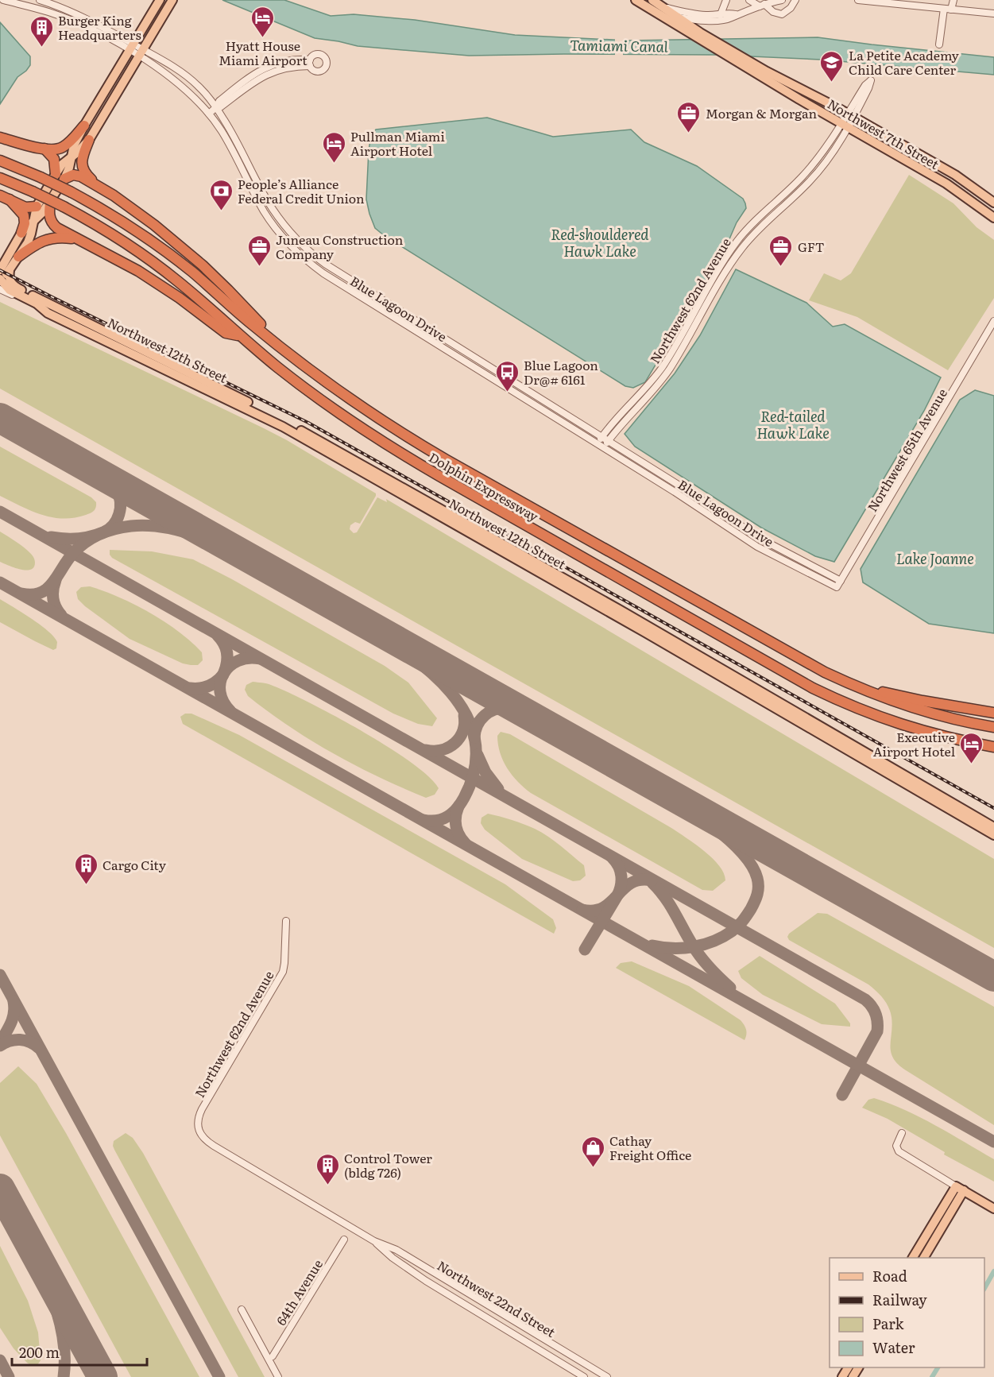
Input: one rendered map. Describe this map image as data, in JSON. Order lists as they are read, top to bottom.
{
  "streets": {
    "highway": ["Dolphin Expressway"],
    "main road": ["Northwest 7th Street", "Northwest 12th Street"],
    "street": [
      "Northwest 62nd Avenue",
      "Blue Lagoon Drive",
      "Northwest 65th Avenue",
      "64th Avenue",
      "Northwest 22nd Street"
    ]
  },
  "crossings": [
    ["Northwest 7th Street", "Northwest 62nd Avenue"],
    ["Northwest 62nd Avenue", "Blue Lagoon Drive"],
    ["Northwest 62nd Avenue", "Northwest 22nd Street"],
    ["Blue Lagoon Drive", "Northwest 65th Avenue"]
  ],
  "water": [
    "Tamiami Canal",
    "Red-shouldered Hawk Lake",
    "Red-tailed Hawk Lake",
    "Lake Joanne"
  ],
  "places": {
    "hotel": ["Hyatt House Miami Airport", "Pullman Miami Airport Hotel", "Executive Airport Hotel"],
    "building": ["Burger King Headquarters", "Cargo City", "Control Tower (bldg 726)"],
    "school or university": ["La Petite Academy Child Care Center"],
    "office": ["Morgan & Morgan", "Juneau Construction Company", "GFT"],
    "bank": ["People’s Alliance Federal Credit Union"],
    "bus stop": ["Blue Lagoon Dr@# 6161"],
    "shop": ["Cathay Freight Office"]
  },
  "legend": [
    "Road",
    "Railway",
    "Park",
    "Water"
  ],
  "scale_bar": "200 m"
}
